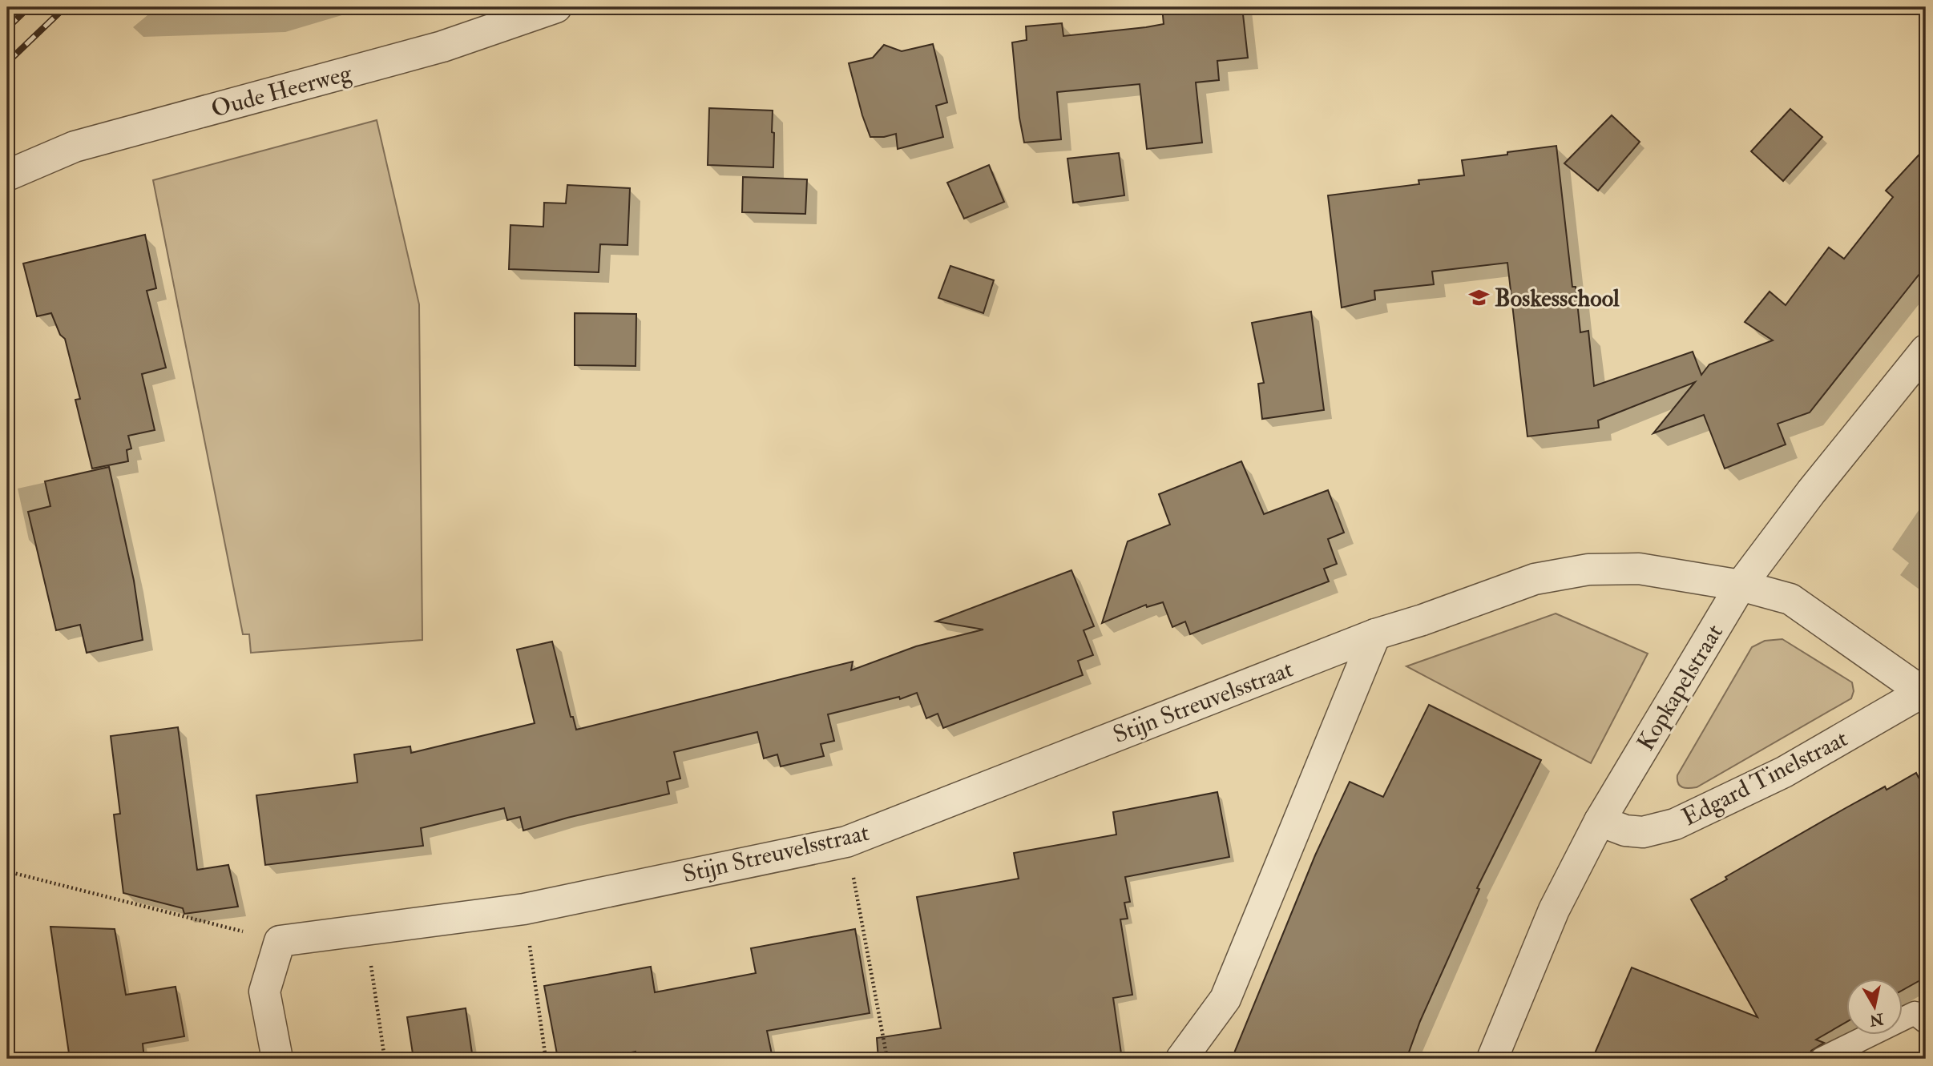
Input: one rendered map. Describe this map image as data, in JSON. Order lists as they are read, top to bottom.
{
  "streets": {
    "street": [
      "Oude Heerweg",
      "Kopkapelstraat",
      "Stijn Streuvelsstraat",
      "Edgard Tinelstraat"
    ]
  },
  "crossings": [
    ["Kopkapelstraat", "Stijn Streuvelsstraat"],
    ["Kopkapelstraat", "Edgard Tinelstraat"],
    ["Stijn Streuvelsstraat", "Edgard Tinelstraat"]
  ],
  "places": {
    "school or university": ["Boskesschool"]
  },
  "north": "bottom"
}
